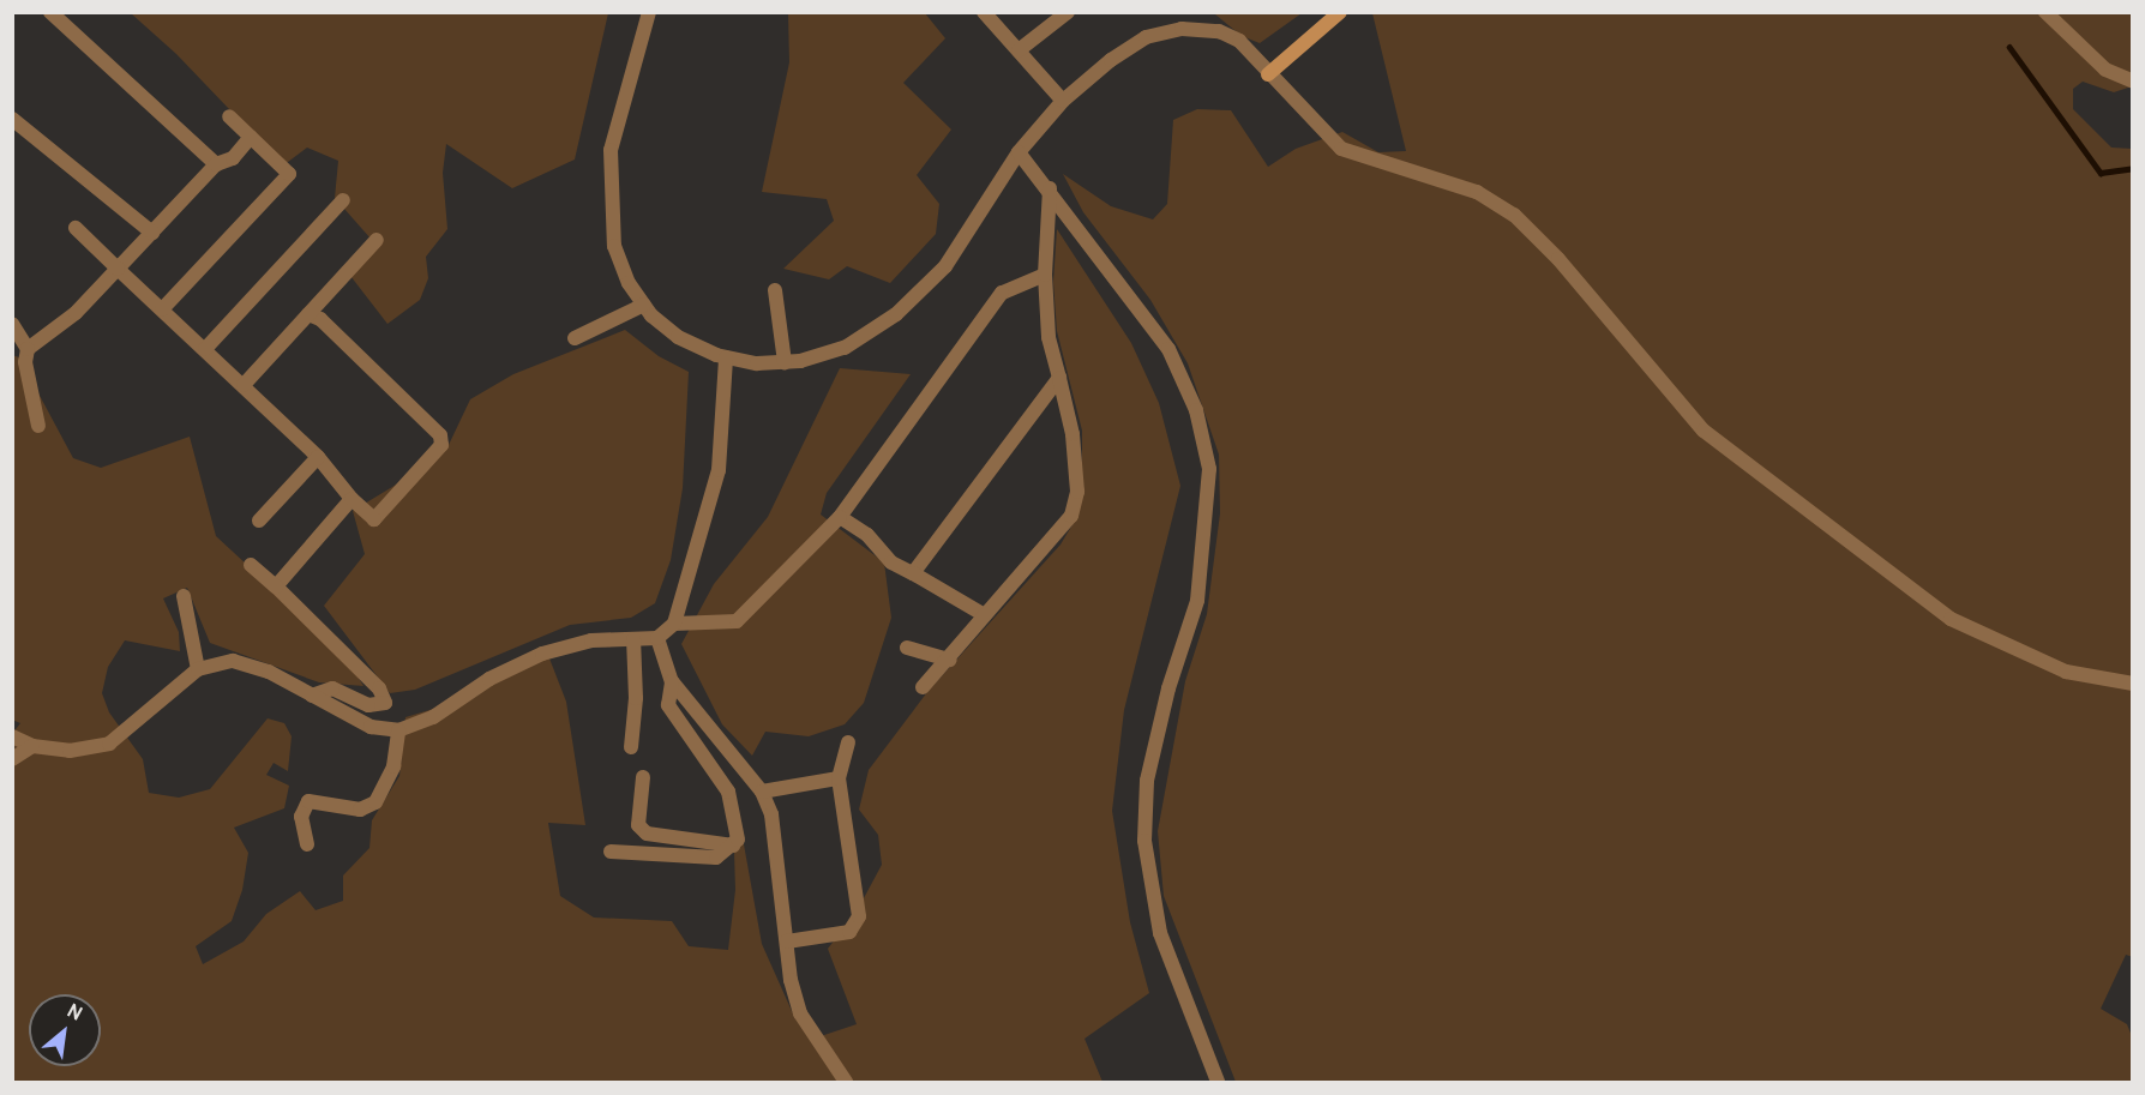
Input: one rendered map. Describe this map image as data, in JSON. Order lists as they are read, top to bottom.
{
  "north": "top right"
}
